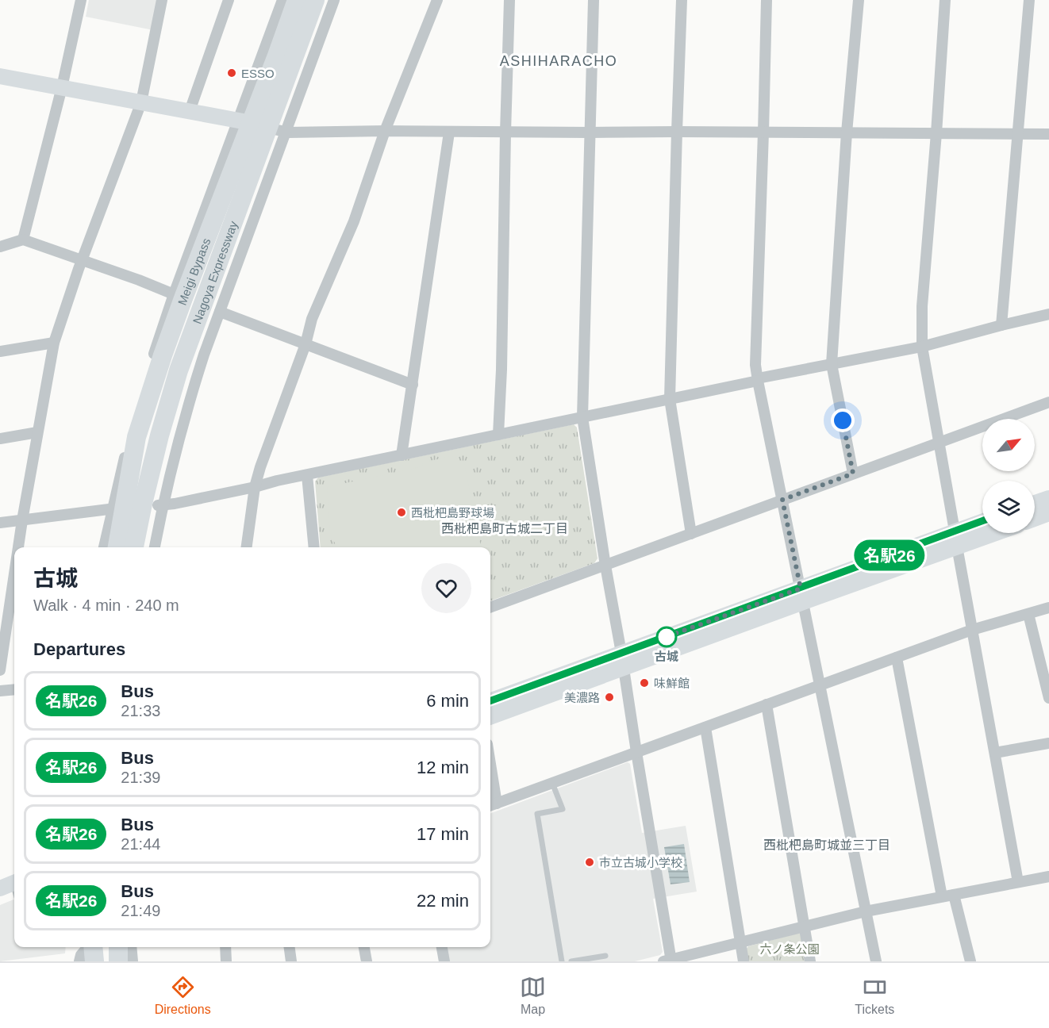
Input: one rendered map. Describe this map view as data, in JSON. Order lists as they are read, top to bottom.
{
  "streets": {
    "highway": ["Meigi Bypass", "Nagoya Expressway"]
  },
  "crossings": [
    ["Meigi Bypass", "Nagoya Expressway"]
  ],
  "districts": ["ASHIHARACHO", "西枇杷島町古城二丁目", "西枇杷島町城並三丁目"],
  "parks": ["六ノ条公園"],
  "places": [
    "ESSO",
    "西枇杷島野球場",
    "古城",
    "味鮮館",
    "美濃路",
    "市立古城小学校"
  ],
  "lines": ["bus line 名駅26"],
  "north": "top right",
  "page": {
    "on_map": "名駅26",
    "heading": [
      ["古城", "Walk · 4 min · 240 m"],
      "Departures"
    ],
    "list": [
      {
        "mark": "名駅26",
        "name": "Bus",
        "note": "21:33",
        "value": "6 min"
      },
      {
        "mark": "名駅26",
        "name": "Bus",
        "note": "21:39",
        "value": "12 min"
      },
      {
        "mark": "名駅26",
        "name": "Bus",
        "note": "21:44",
        "value": "17 min"
      },
      {
        "mark": "名駅26",
        "name": "Bus",
        "note": "21:49",
        "value": "22 min"
      }
    ],
    "tabs": ["Directions", "Map", "Tickets"]
  }
}
